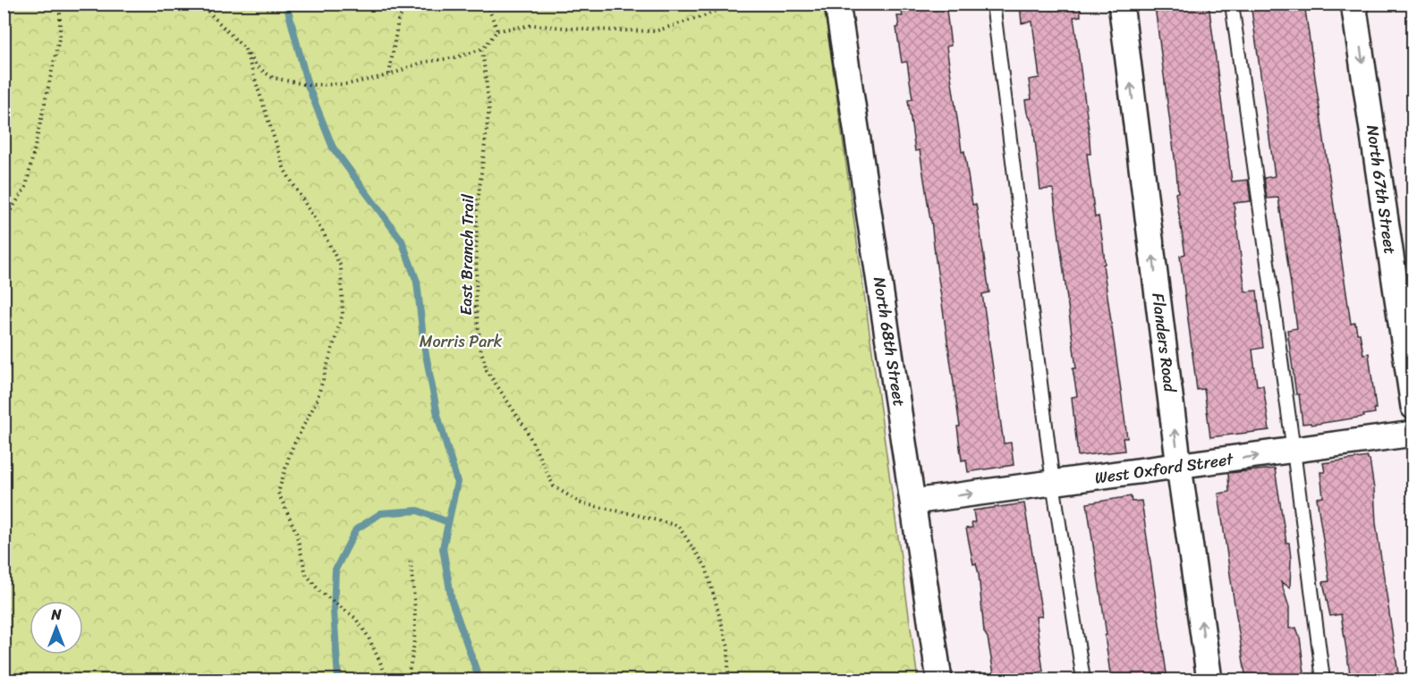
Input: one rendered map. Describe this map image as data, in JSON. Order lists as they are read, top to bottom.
{
  "streets": {
    "street": [
      "North 67th Street",
      "North 68th Street",
      "Flanders Road",
      "West Oxford Street"
    ],
    "path": ["East Branch Trail"]
  },
  "crossings": [
    ["North 68th Street", "West Oxford Street"],
    ["Flanders Road", "West Oxford Street"]
  ],
  "one_way": ["North 67th Street", "Flanders Road", "West Oxford Street"],
  "parks": ["Morris Park"],
  "north": "top"
}
